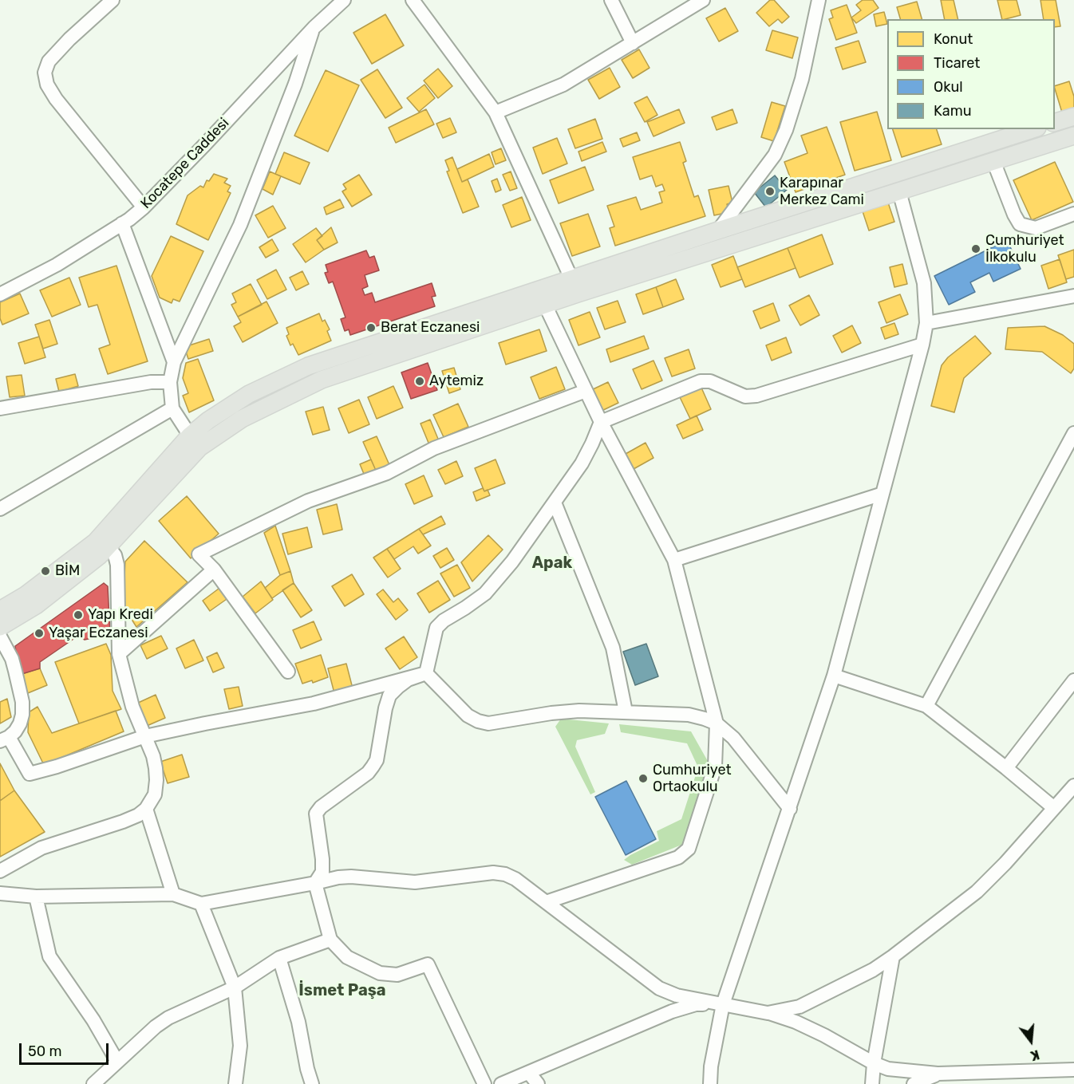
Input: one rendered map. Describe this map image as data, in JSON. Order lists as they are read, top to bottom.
{
  "streets": {
    "street": ["Kocatepe Caddesi"]
  },
  "districts": ["Apak", "İsmet Paşa"],
  "places": [
    "Karapınar Merkez Cami",
    "Cumhuriyet İlkokulu",
    "Berat Eczanesi",
    "Aytemiz",
    "BİM",
    "Yapı Kredi",
    "Yaşar Eczanesi",
    "Cumhuriyet Ortaokulu"
  ],
  "legend": [
    "Konut",
    "Ticaret",
    "Okul",
    "Kamu"
  ],
  "scale_bar": "50 m",
  "north": "bottom"
}
